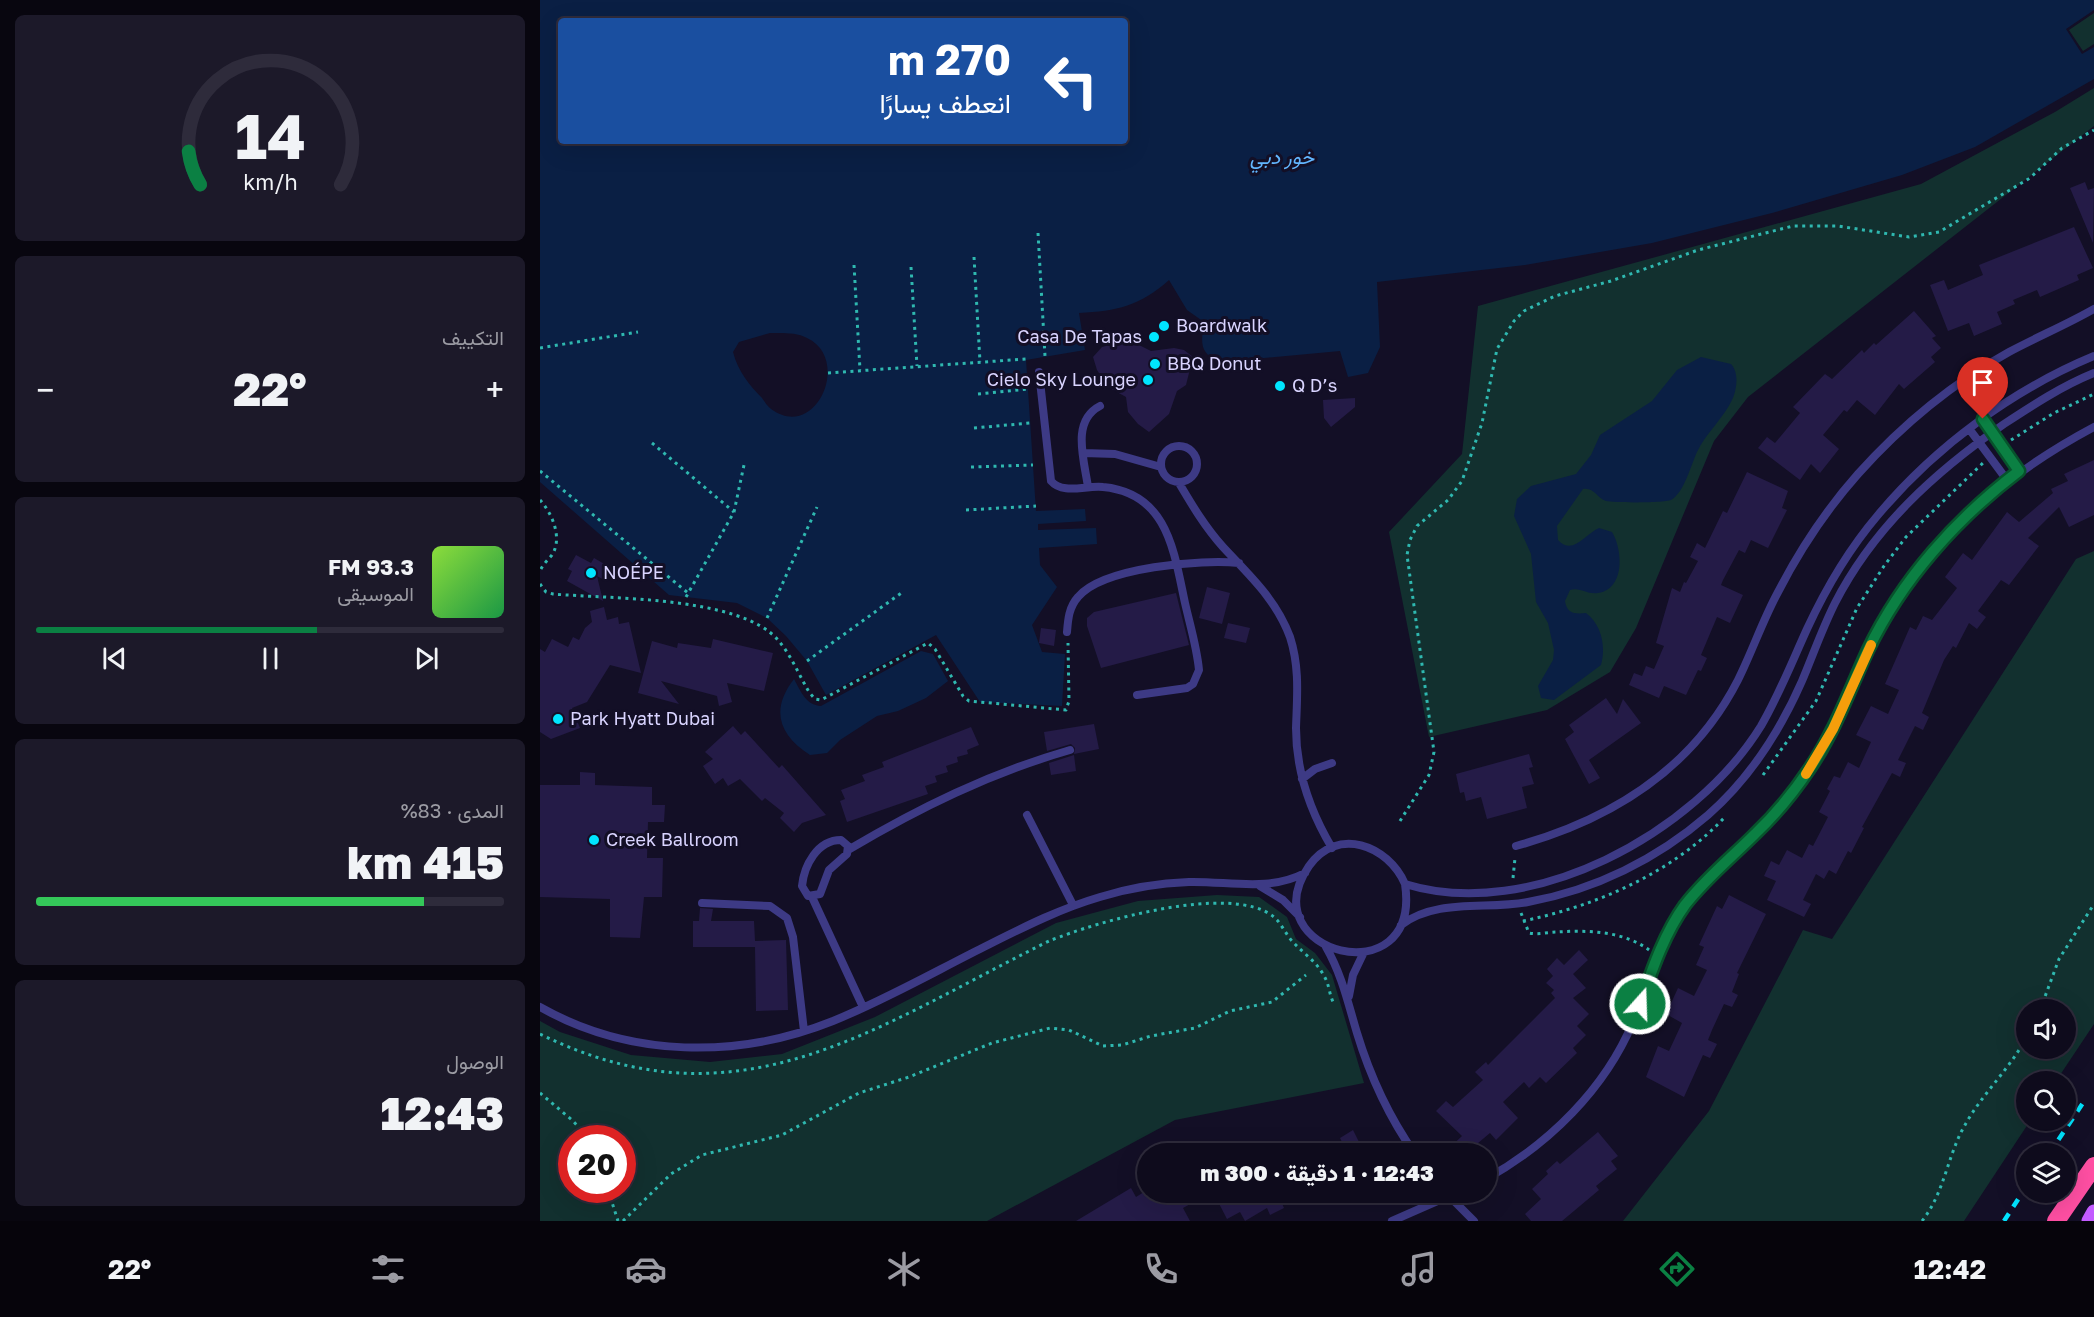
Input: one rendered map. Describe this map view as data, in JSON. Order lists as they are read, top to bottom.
{
  "water": ["خور دبي"],
  "places": [
    "Boardwalk",
    "Casa De Tapas",
    "BBQ Donut",
    "Cielo Sky Lounge",
    "Q D’s",
    "NOÉPE",
    "Park Hyatt Dubai",
    "Creek Ballroom"
  ],
  "page": {
    "turn": ["270 m", "انعطف يسارًا"],
    "tile": [
      "التكييف",
      ["المدى · 83%", "415 km"],
      ["الوصول", "12:43"]
    ],
    "heat": ["−", "22°", "+"],
    "song": ["93.3 FM", "الموسيقى"],
    "limit": "20",
    "trip": "12:43 · 1 دقيقة · 300 m",
    "tabs": ["12:42", "22°"],
    "gauge": ["14", "km/h"]
  }
}
